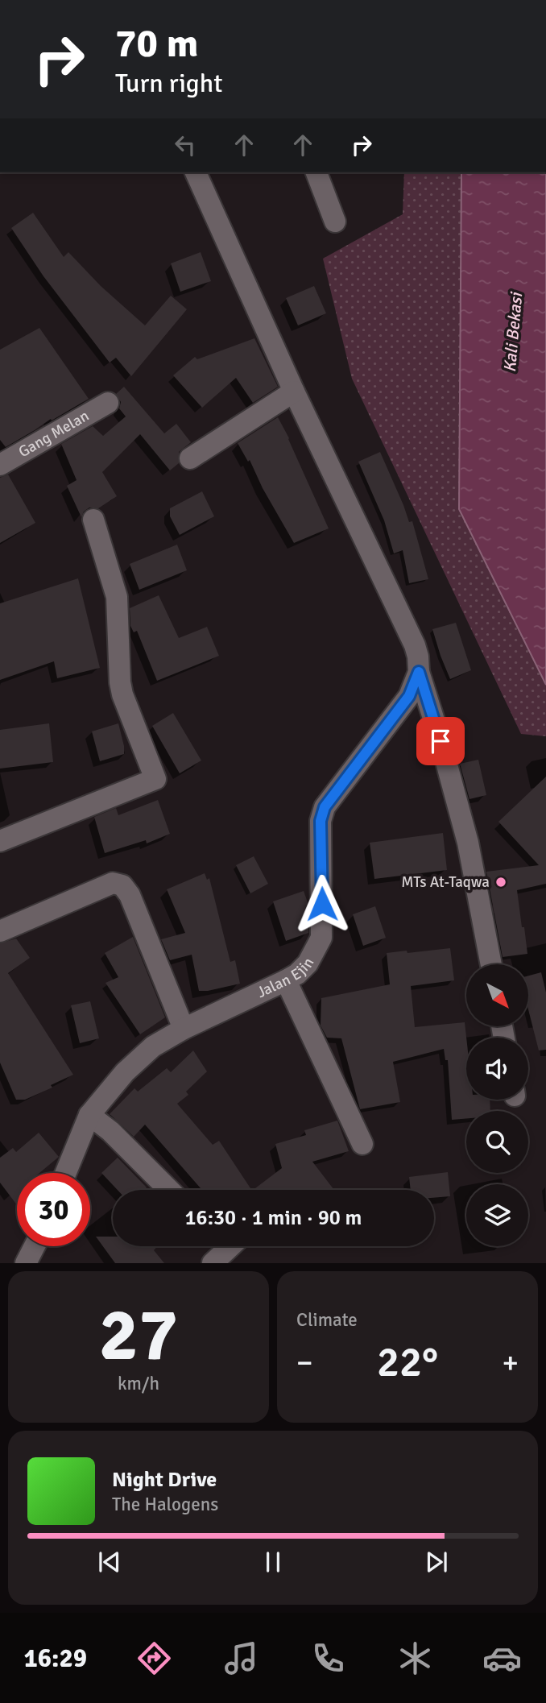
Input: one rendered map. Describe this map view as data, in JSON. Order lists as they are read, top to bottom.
{
  "streets": {
    "street": ["Gang Melan", "Jalan Ejin"]
  },
  "water": ["Kali Bekasi"],
  "places": ["MTs At-Taqwa"],
  "north": "bottom right",
  "page": {
    "turn": ["70 m", "Turn right"],
    "limit": "30",
    "trip": "16:30 · 1 min · 90 m",
    "tile": [
      ["27", "km/h"],
      "Climate"
    ],
    "heat": ["−", "22°", "+"],
    "song": ["Night Drive", "The Halogens"],
    "tabs": "16:29"
  }
}
